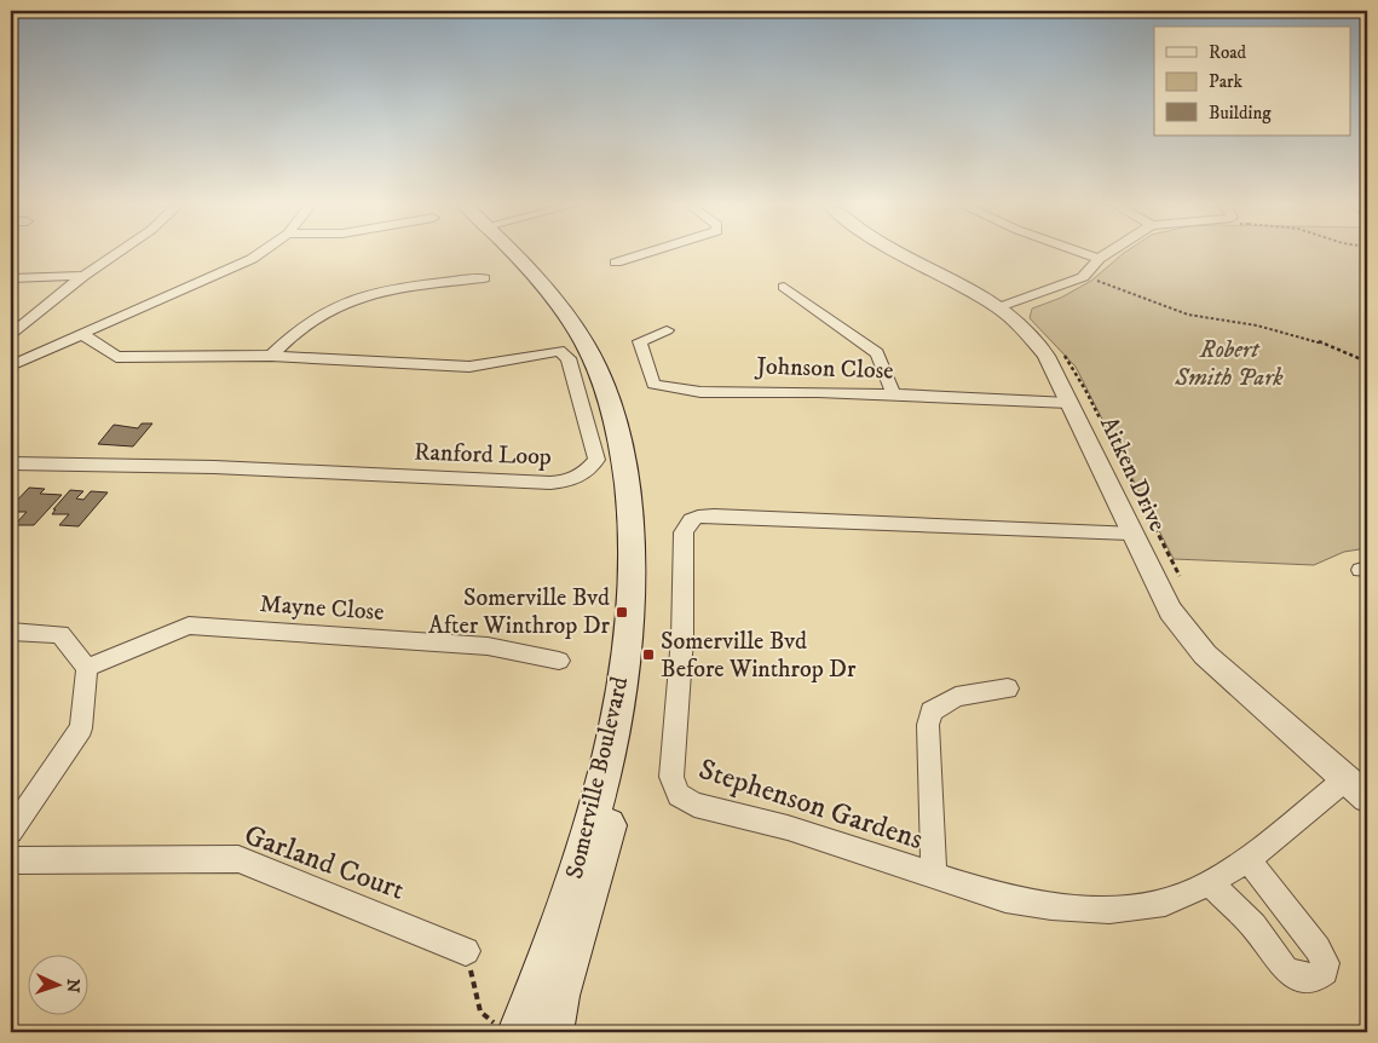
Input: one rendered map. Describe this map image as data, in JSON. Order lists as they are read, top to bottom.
{
  "streets": {
    "main road": ["Somerville Boulevard"],
    "street": [
      "Johnson Close",
      "Ranford Loop",
      "Aitken Drive",
      "Mayne Close",
      "Stephenson Gardens",
      "Garland Court"
    ]
  },
  "crossings": [
    ["Johnson Close", "Aitken Drive"],
    ["Aitken Drive", "Stephenson Gardens"]
  ],
  "parks": ["Robert Smith Park"],
  "places": {
    "transit": ["Somerville Bvd After Winthrop Dr", "Somerville Bvd Before Winthrop Dr"]
  },
  "legend": ["Road", "Park", "Building"],
  "north": "right"
}
